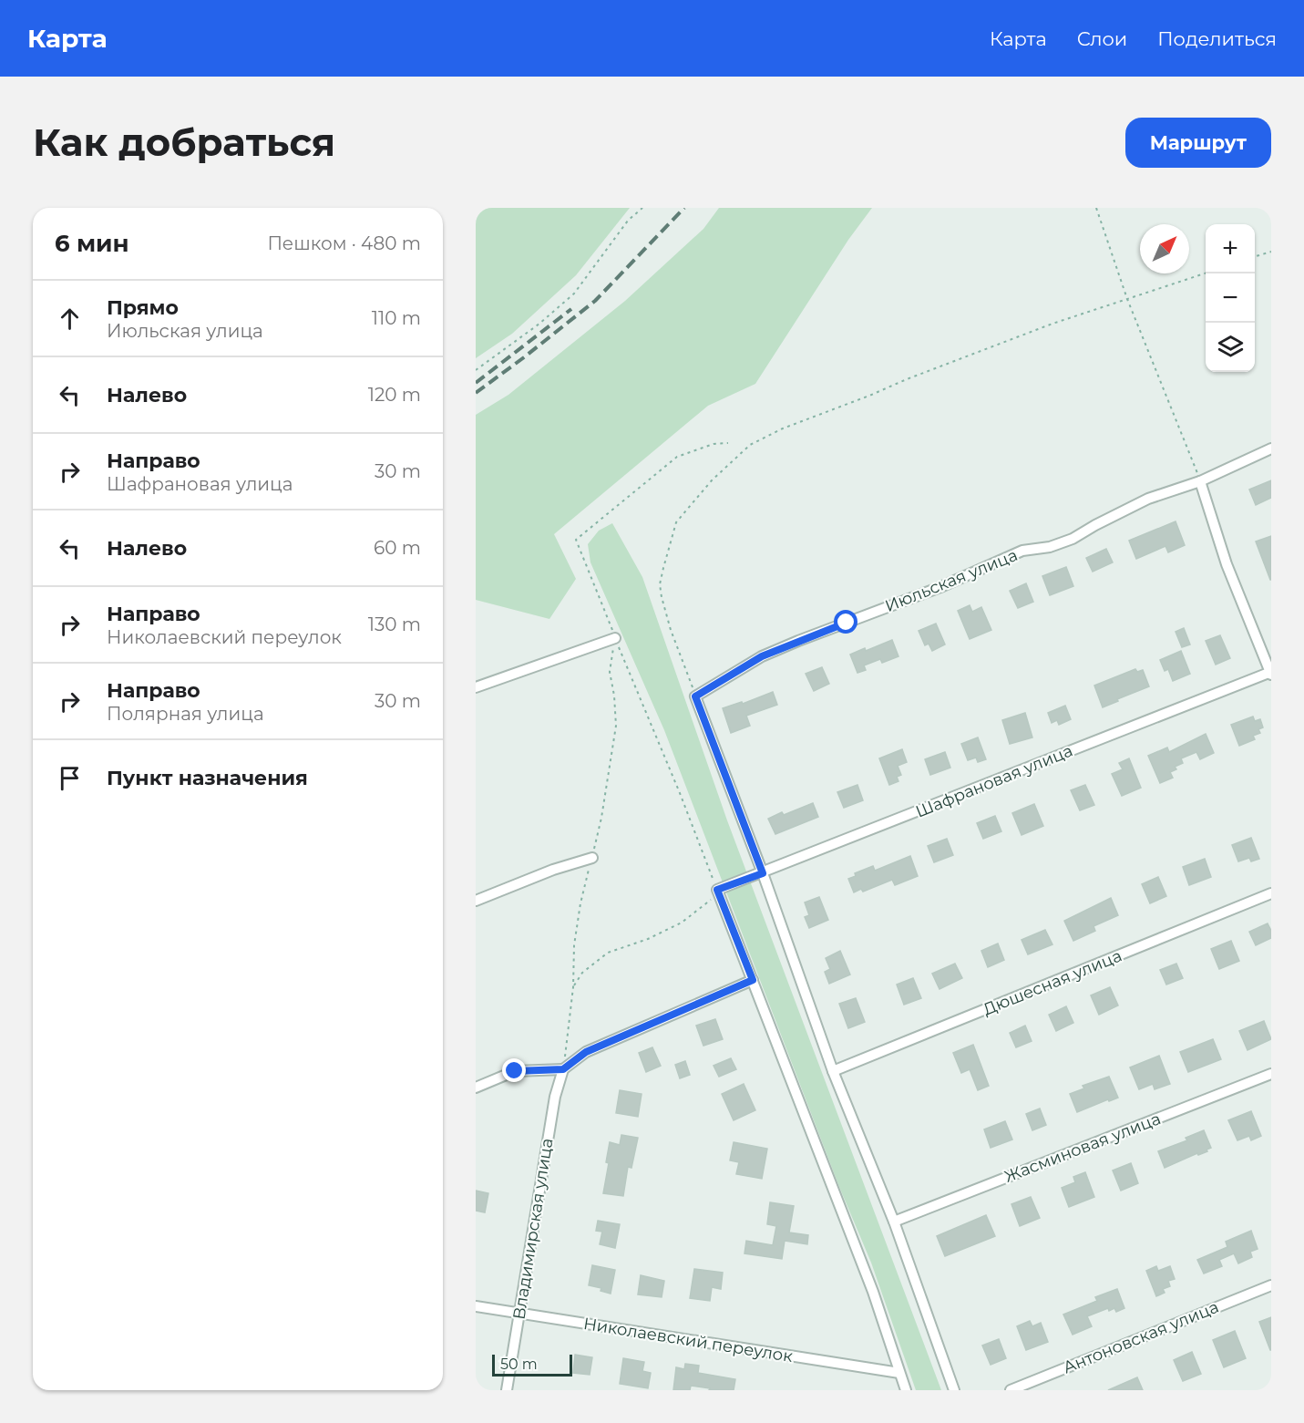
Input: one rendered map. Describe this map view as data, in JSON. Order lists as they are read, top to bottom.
{
  "streets": {
    "street": [
      "Июльская улица",
      "Шафрановая улица",
      "Дюшесная улица",
      "Жасминовая улица",
      "Владимирская улица",
      "Антоновская улица",
      "Николаевский переулок"
    ]
  },
  "crossings": [
    ["Владимирская улица", "Николаевский переулок"]
  ],
  "scale_bar": "50 m",
  "north": "top right",
  "page": {
    "header": "Карта",
    "nav": ["Карта", "Слои", "Поделиться"],
    "buttons": "Маршрут",
    "title": "Как добраться",
    "heading": ["6 мин", "Пешком · 480 m"],
    "map_buttons": ["+", "−"],
    "list": [
      ["Прямо", "Июльская улица", "110 m"],
      ["Налево", "120 m"],
      ["Направо", "Шафрановая улица", "30 m"],
      ["Налево", "60 m"],
      ["Направо", "Николаевский переулок", "130 m"],
      ["Направо", "Полярная улица", "30 m"],
      "Пункт назначения"
    ],
    "scale": "50 m"
  }
}
